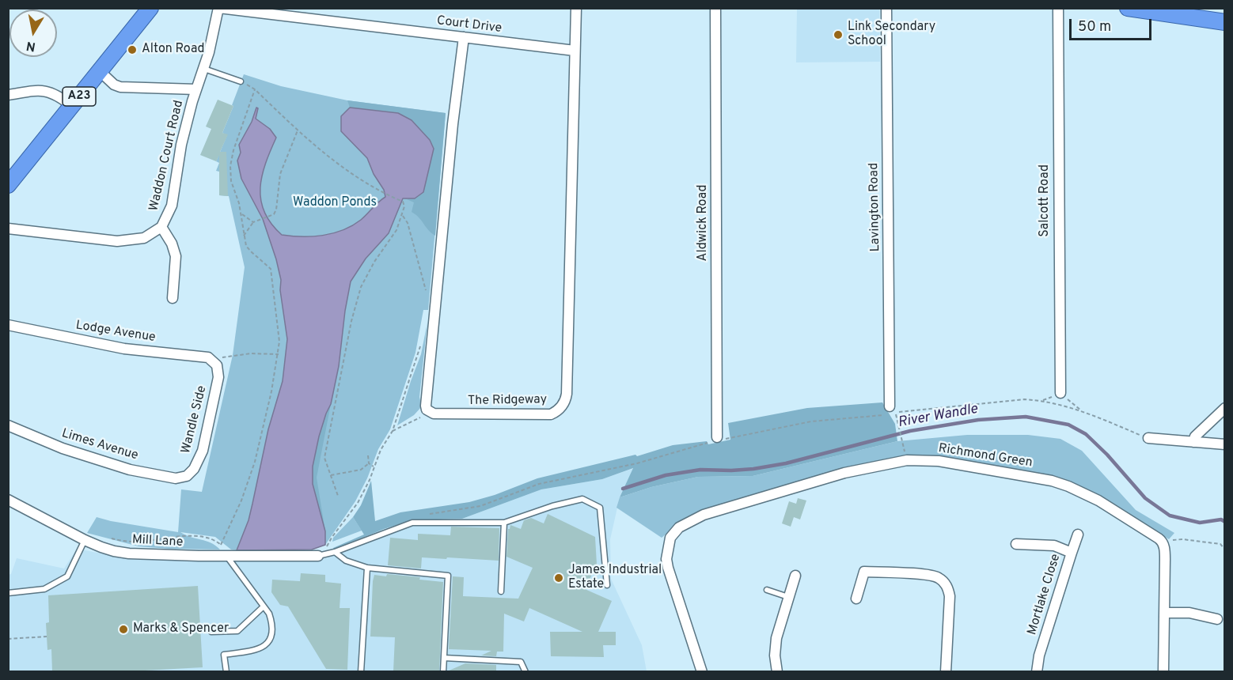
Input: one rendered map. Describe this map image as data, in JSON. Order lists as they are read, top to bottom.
{
  "streets": {
    "highway": ["A23"],
    "street": [
      "Court Drive",
      "Waddon Court Road",
      "Salcott Road",
      "Lavington Road",
      "Aldwick Road",
      "Lodge Avenue",
      "The Ridgeway",
      "Wandle Side",
      "Limes Avenue",
      "Richmond Green",
      "Mill Lane",
      "Mortlake Close"
    ]
  },
  "crossings": [
    ["Court Drive", "Waddon Court Road"],
    ["Court Drive", "The Ridgeway"],
    ["Lodge Avenue", "Wandle Side"],
    ["Wandle Side", "Limes Avenue"]
  ],
  "water": ["River Wandle"],
  "parks": ["Waddon Ponds"],
  "places": [
    "Link Secondary School",
    "Alton Road",
    "James Industrial Estate",
    "Marks & Spencer"
  ],
  "scale_bar": "50 m",
  "north": "bottom"
}
